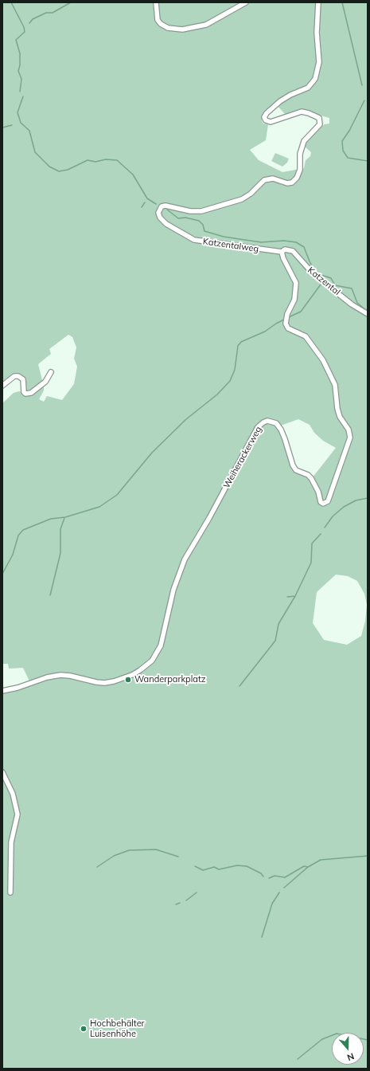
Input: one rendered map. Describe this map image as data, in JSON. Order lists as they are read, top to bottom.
{
  "streets": {
    "street": ["Katzentalweg", "Katzental", "Weiherackerweg"]
  },
  "crossings": [
    ["Katzentalweg", "Katzental"],
    ["Katzentalweg", "Weiherackerweg"],
    ["Katzental", "Weiherackerweg"]
  ],
  "places": ["Wanderparkplatz", "Hochbehälter Luisenhöhe"],
  "north": "bottom"
}
